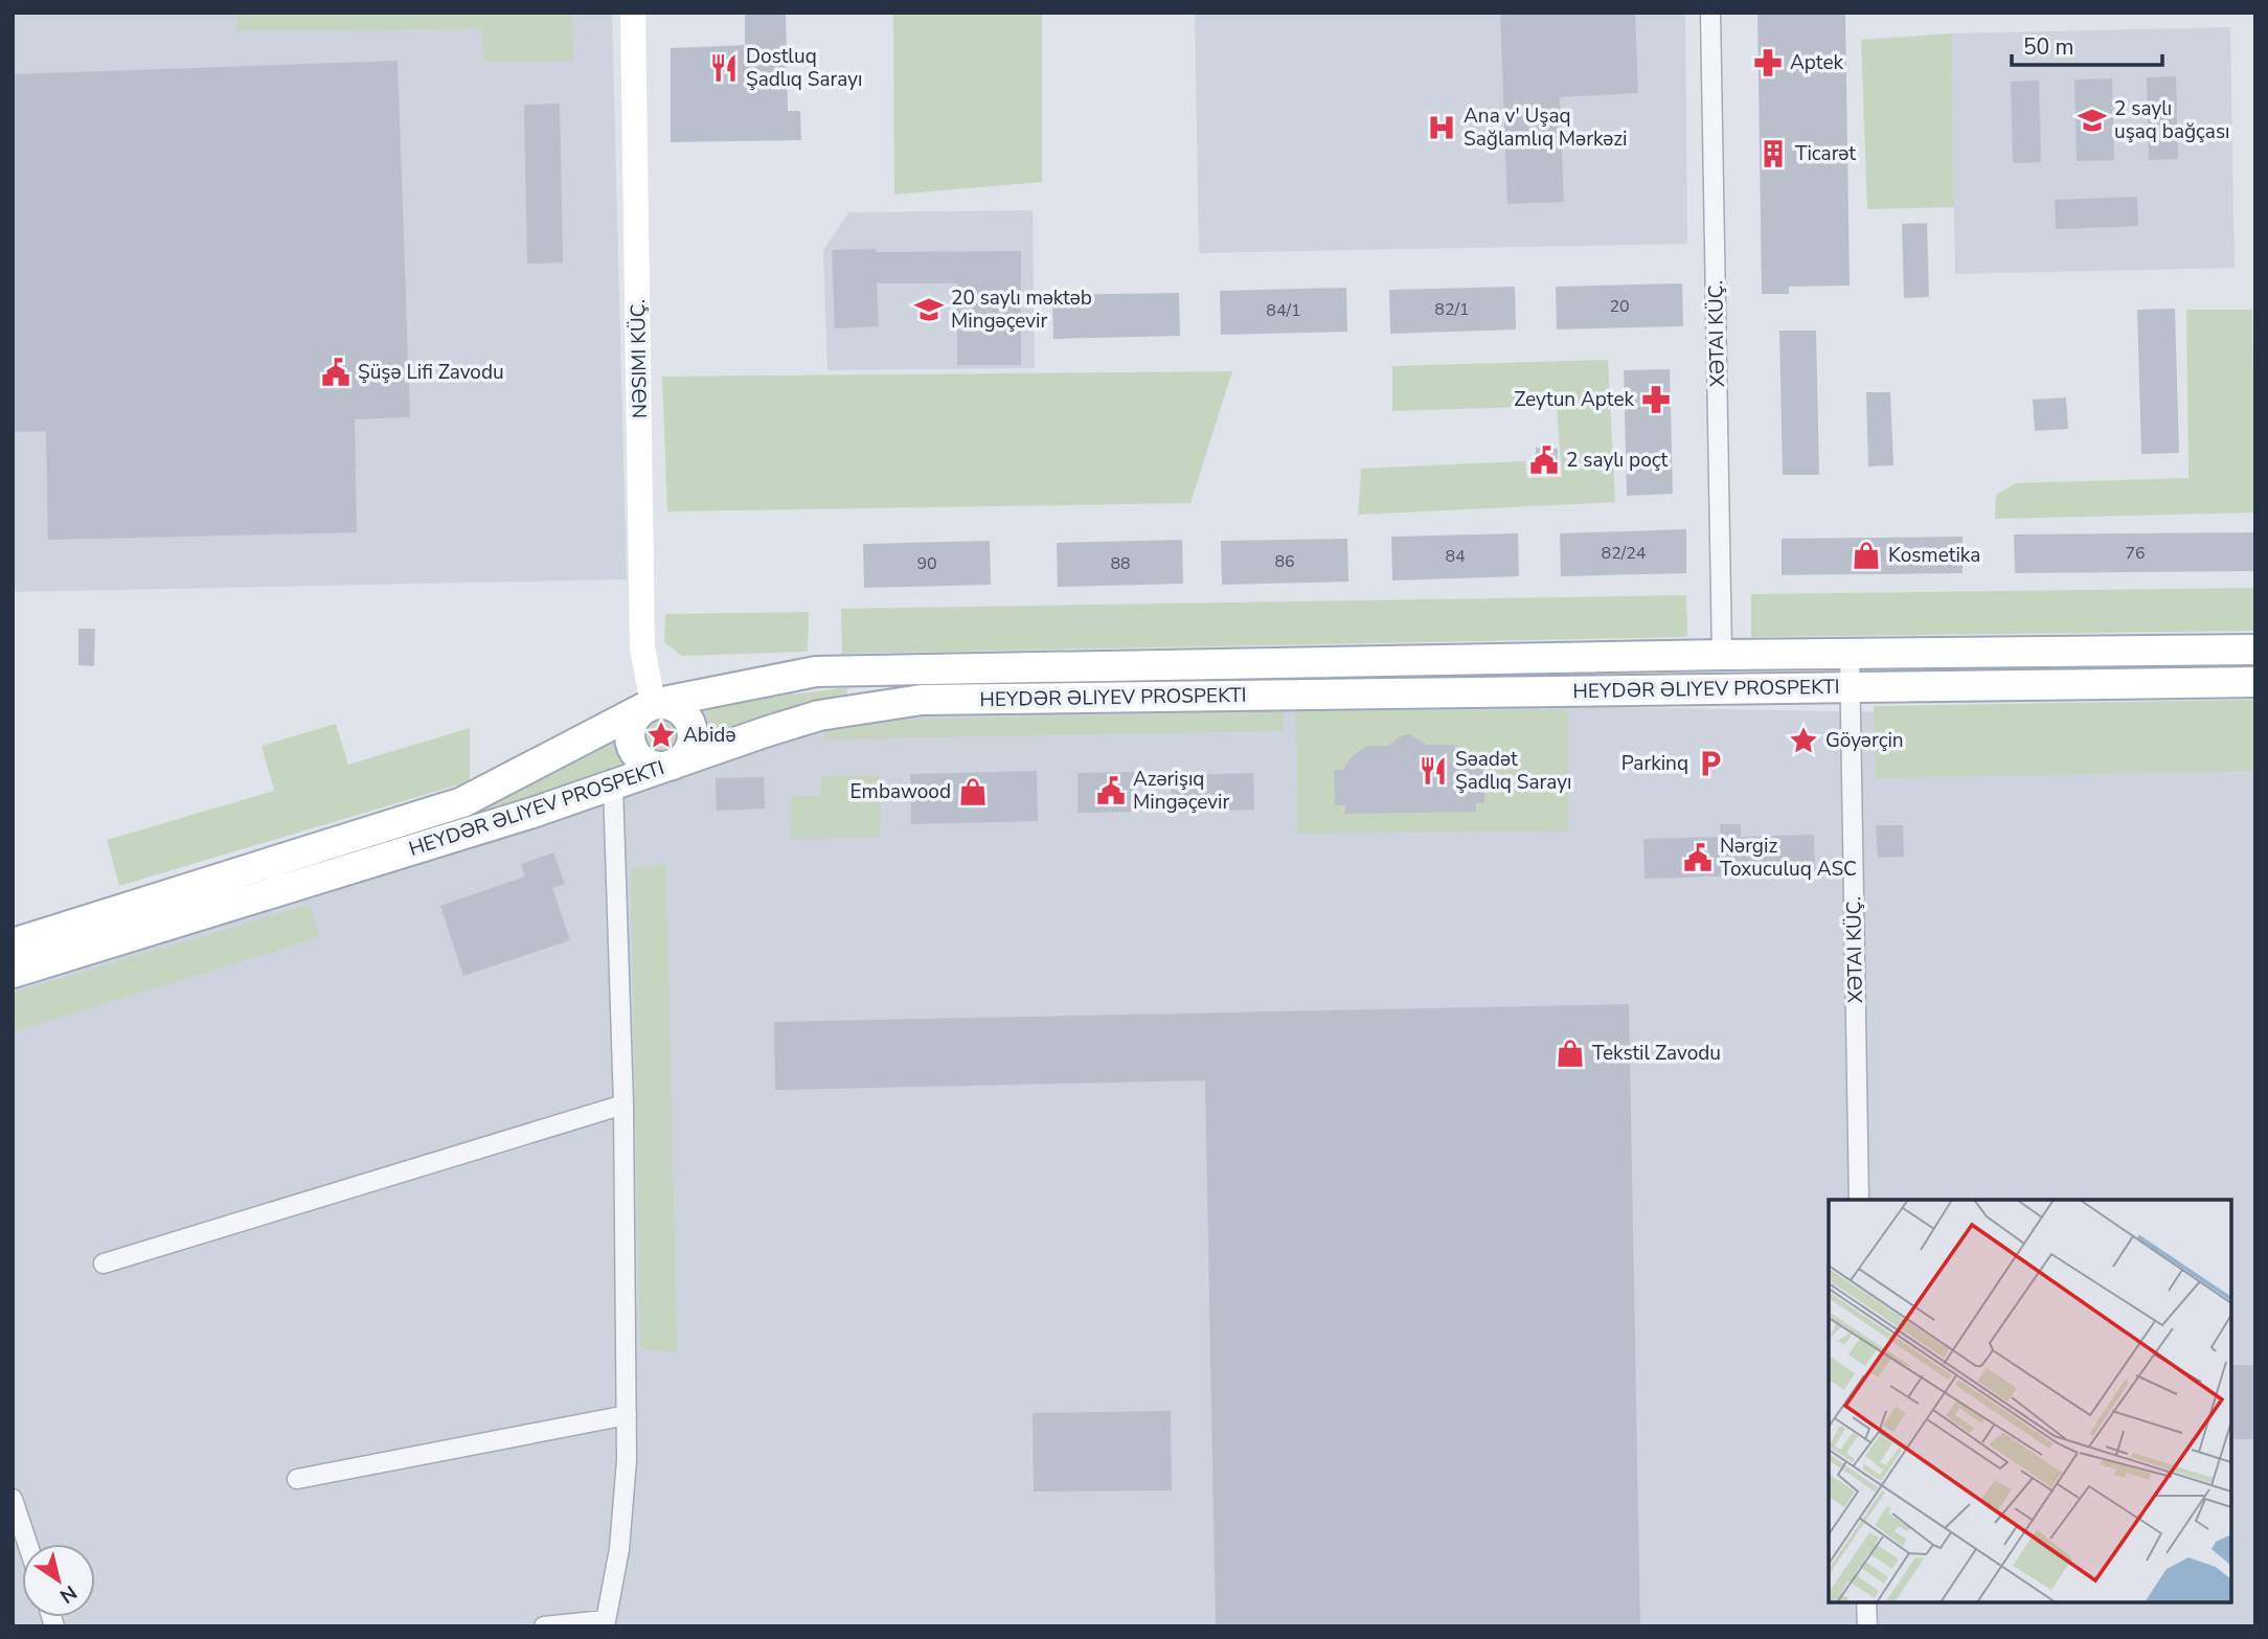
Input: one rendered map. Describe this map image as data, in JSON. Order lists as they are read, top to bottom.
{
  "streets": {
    "main road": ["HEYDƏR ƏLIYEV PROSPEKTI"],
    "street": ["XƏTAI KÜÇ.", "NƏSIMI KÜÇ."]
  },
  "crossings": [
    ["XƏTAI KÜÇ.", "HEYDƏR ƏLIYEV PROSPEKTI"],
    ["NƏSIMI KÜÇ.", "HEYDƏR ƏLIYEV PROSPEKTI"]
  ],
  "places": {
    "pharmacy": ["Aptek", "Zeytun Aptek"],
    "restaurant": ["Dostluq Şadlıq Sarayı", "Səadət Şadlıq Sarayı"],
    "school or university": ["2 saylı uşaq bağçası", "20 saylı məktəb Mingəçevir"],
    "hospital": ["Ana v' Uşaq Sağlamlıq Mərkəzi"],
    "building": ["Ticarət"],
    "public building": [
      "Şüşə Lifi Zavodu",
      "2 saylı poçt",
      "Azərişıq Mingəçevir",
      "Nərgiz Toxuculuq ASC"
    ],
    "shop": ["Kosmetika", "Embawood", "Tekstil Zavodu"],
    "place": ["Abidə", "Göyərçin"],
    "parking": ["Parkinq"]
  },
  "house_numbers": [
    "20",
    "82/1",
    "84/1",
    "82/24",
    "76",
    "84",
    "86",
    "90",
    "88"
  ],
  "scale_bar": "50 m",
  "north": "bottom right"
}
